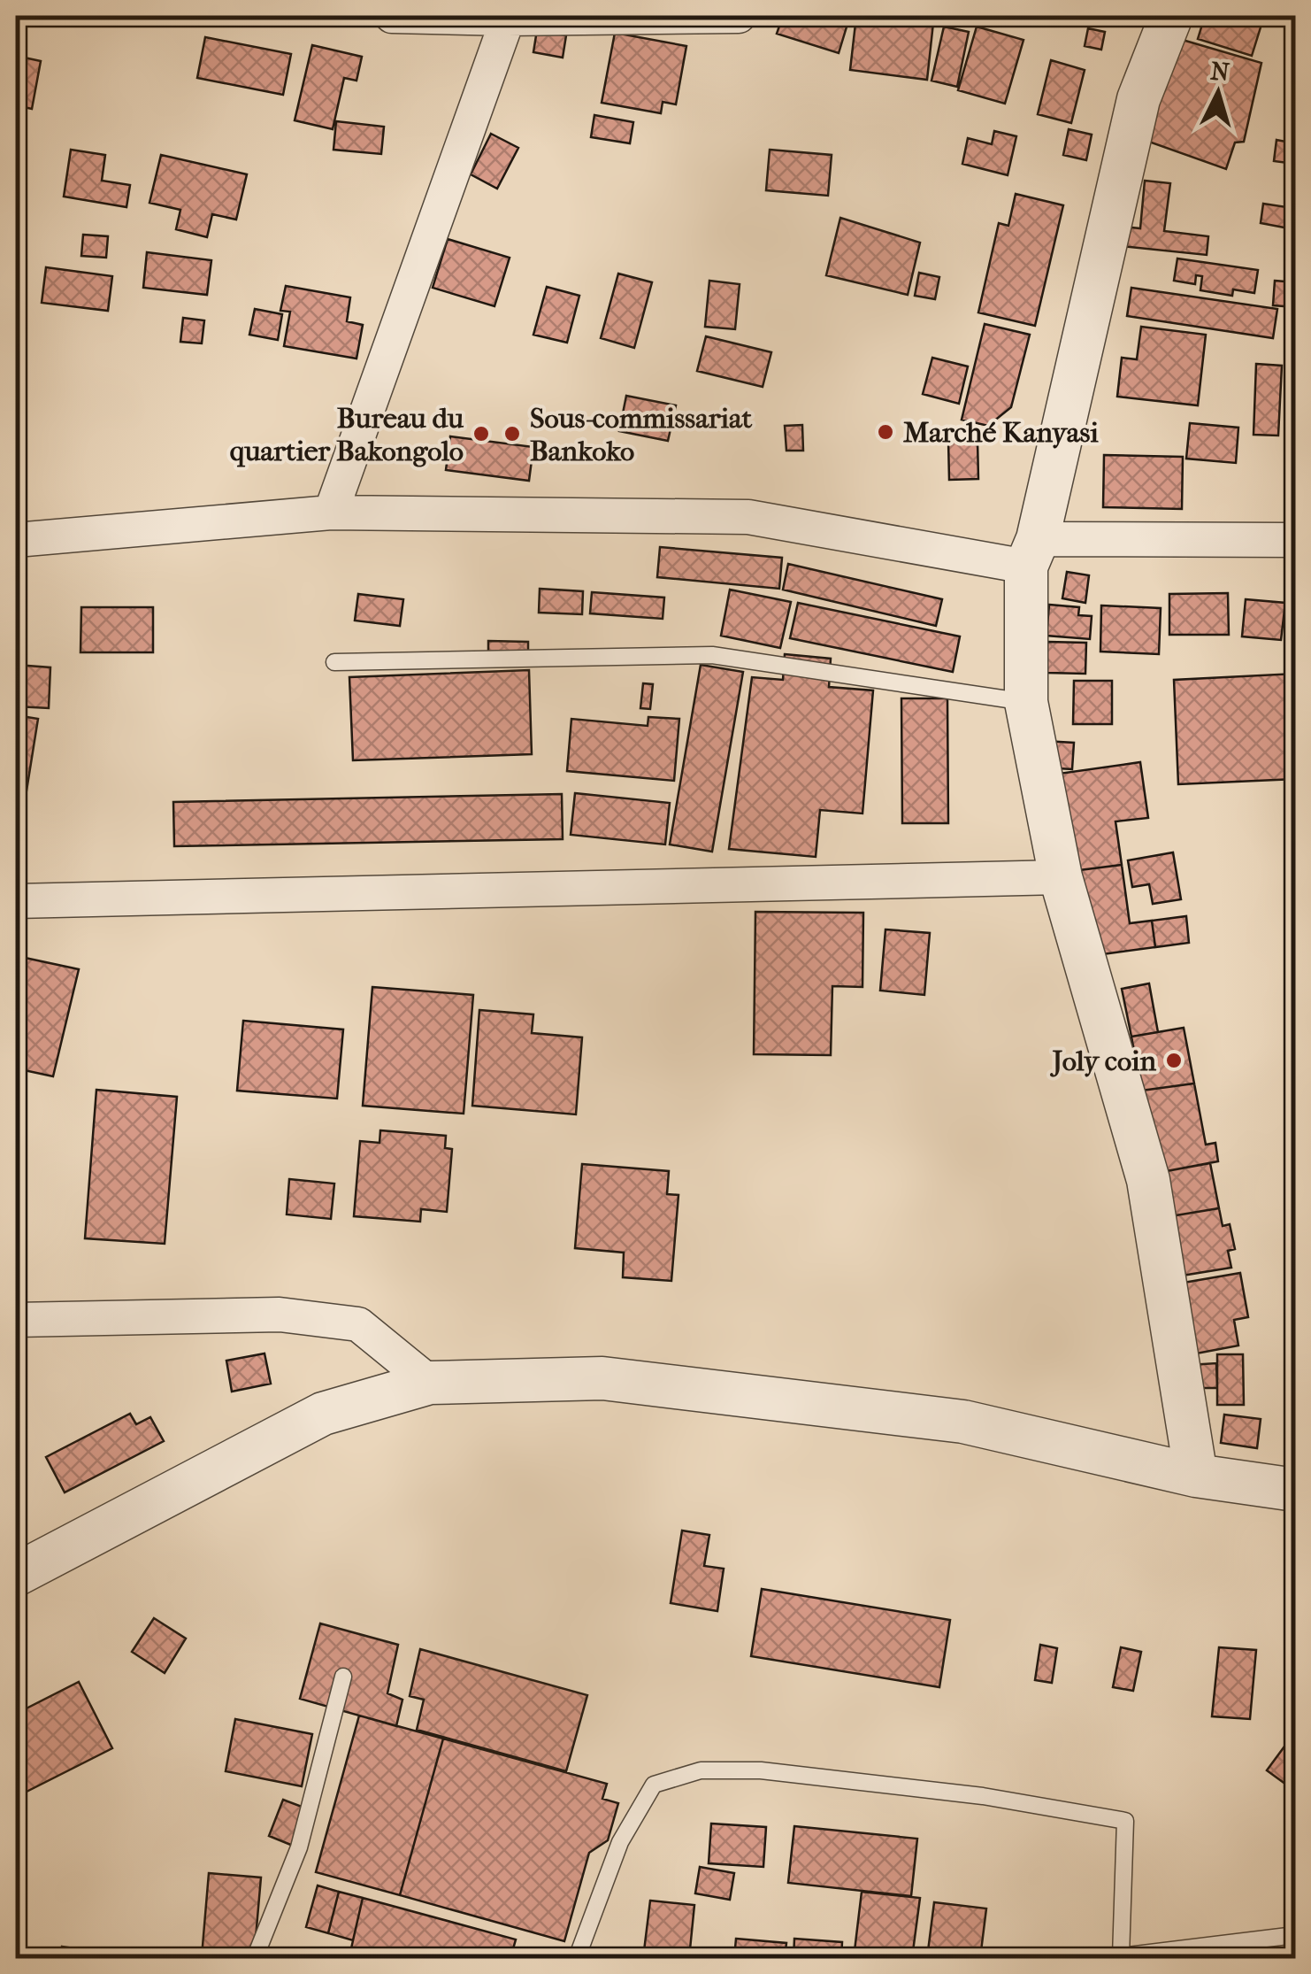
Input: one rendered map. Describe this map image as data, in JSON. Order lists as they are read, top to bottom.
{
  "places": [
    "Marché Kanyasi",
    "Bureau du quartier Bakongolo",
    "Sous-commissariat Bankoko",
    "Joly coin"
  ],
  "north": "top"
}
